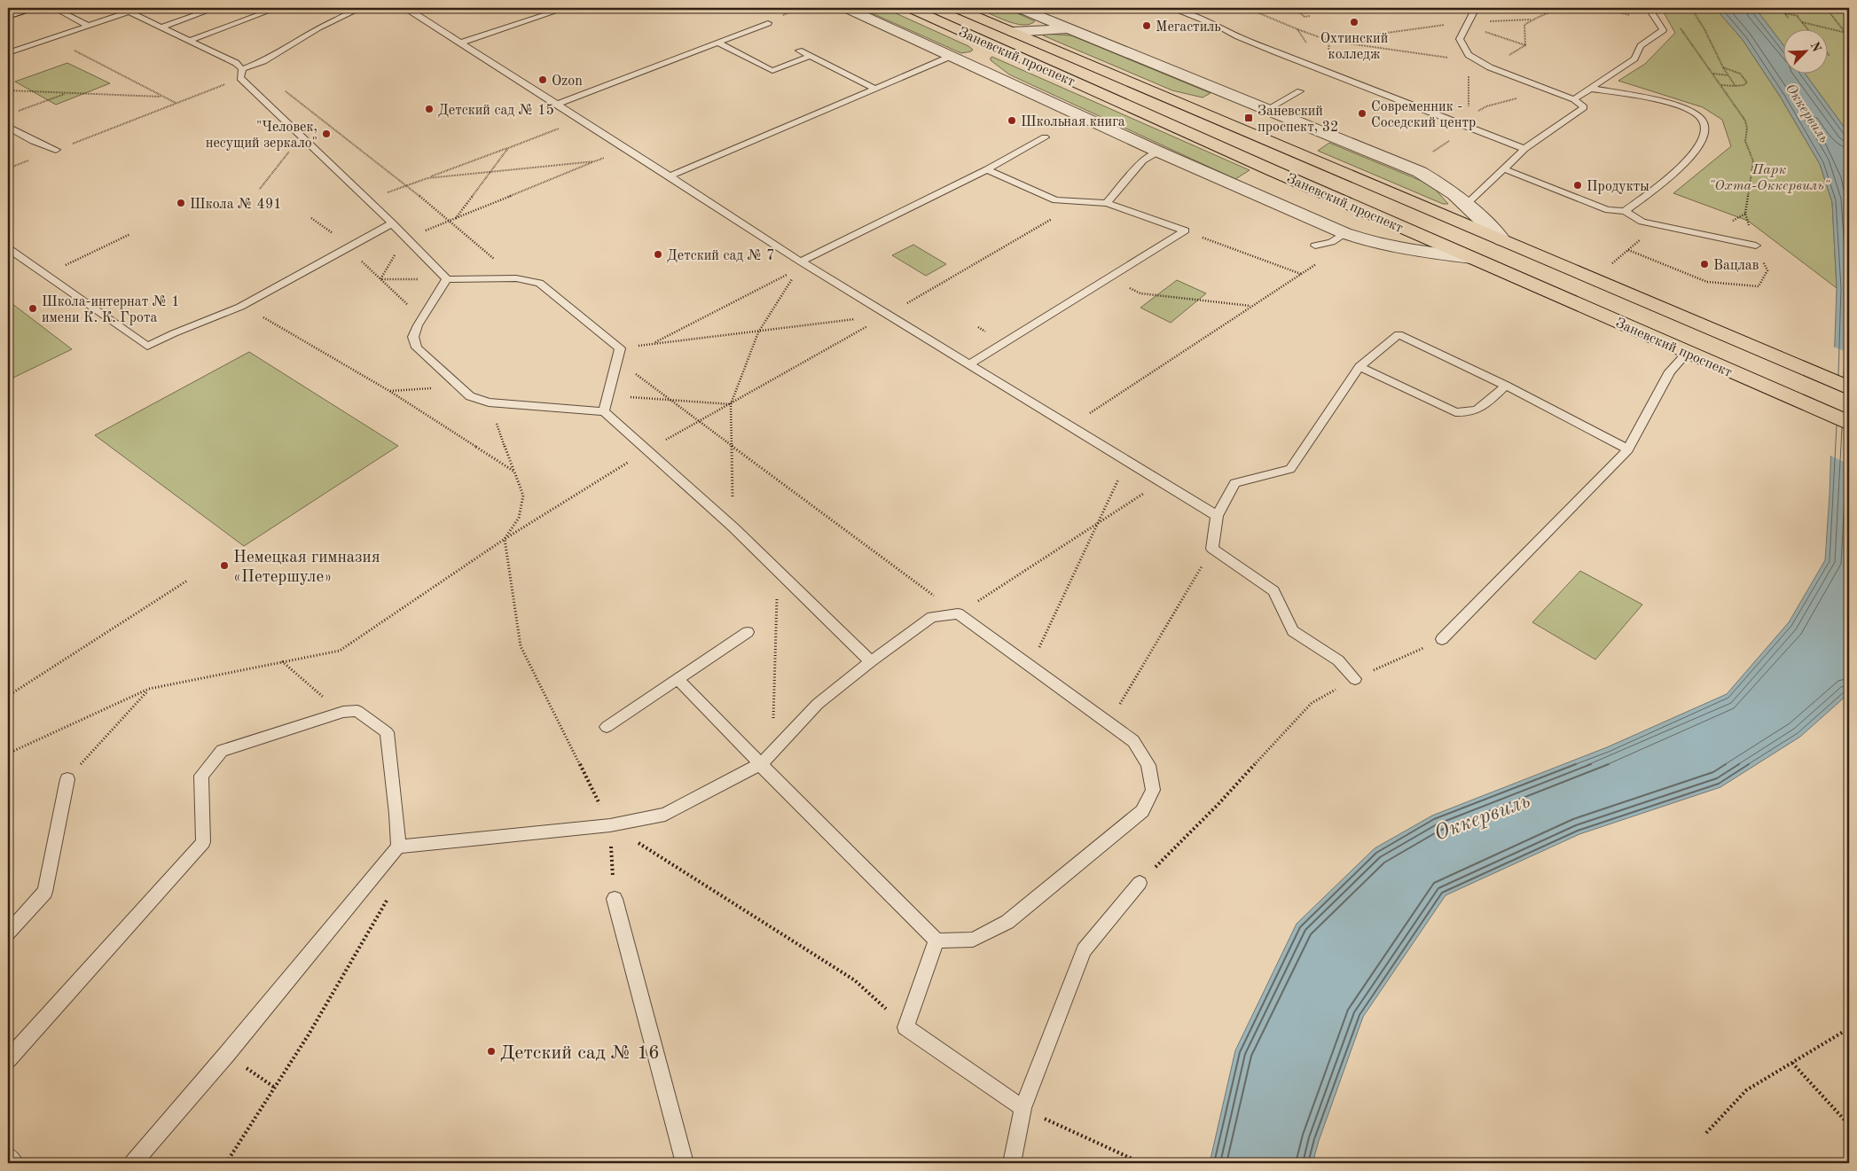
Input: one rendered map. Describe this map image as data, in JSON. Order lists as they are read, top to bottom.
{
  "streets": {
    "main road": ["Заневский проспект"]
  },
  "water": ["Оккервиль"],
  "parks": ["Парк \"Охта-Оккервиль\""],
  "places": {
    "other": [
      "Охтинский колледж",
      "Мегастиль",
      "Ozon",
      "Детский сад № 15",
      "Современник - Соседский центр",
      "Школьная книга",
      "\"Человек, несущий зеркало\"",
      "Продукты",
      "Школа № 491",
      "Детский сад № 7",
      "Вацлав",
      "Школа-интернат № 1 имени К. К. Грота",
      "Немецкая гимназия «Петершуле»",
      "Детский сад № 16"
    ],
    "transit": ["Заневский проспект, 32"]
  },
  "north": "top right"
}
